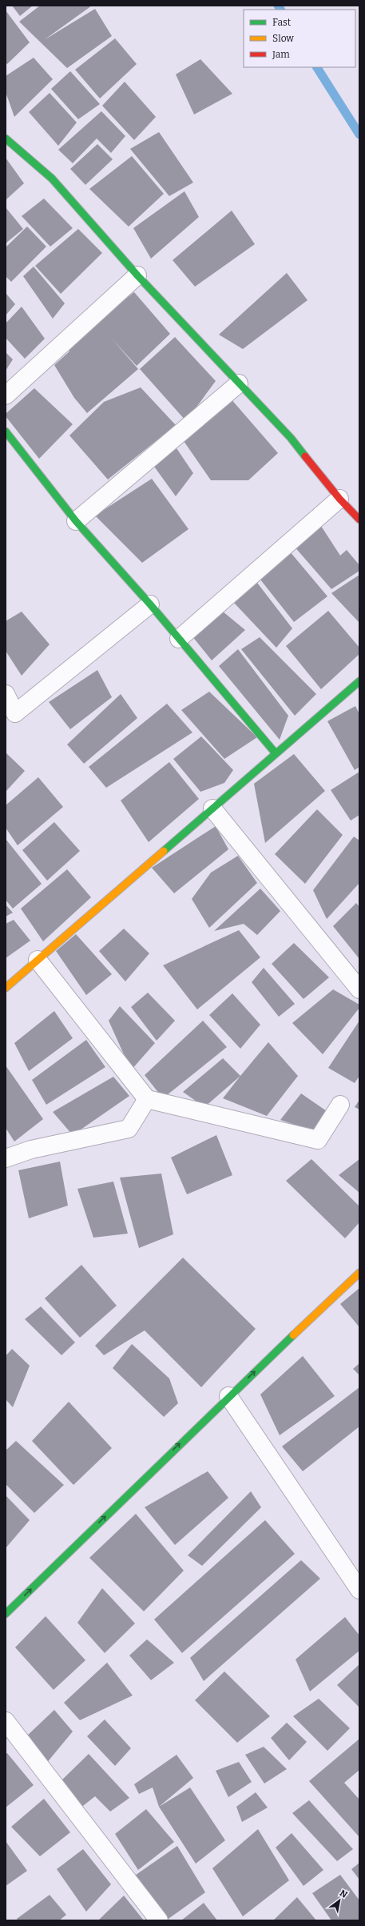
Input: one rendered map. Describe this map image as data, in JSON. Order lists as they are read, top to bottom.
{
  "legend": ["Fast", "Slow", "Jam"],
  "north": "top right"
}
